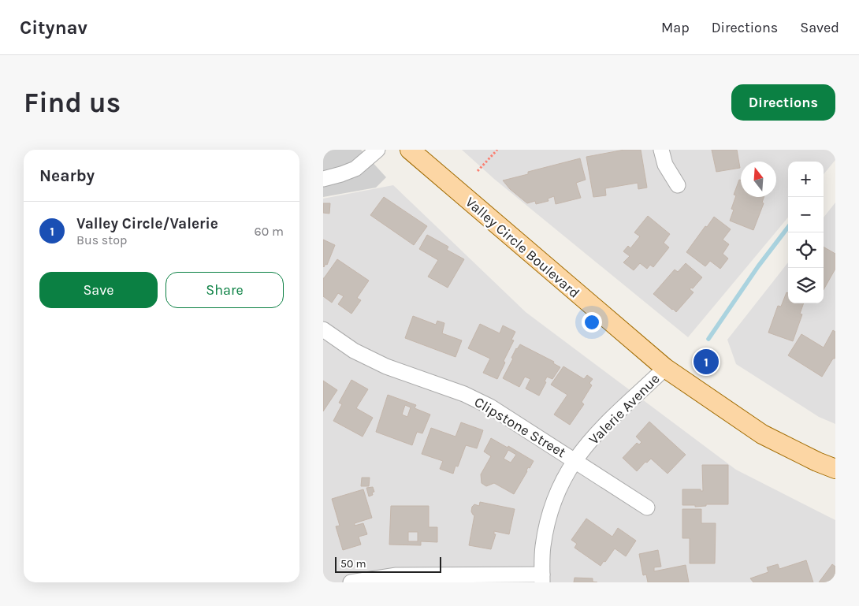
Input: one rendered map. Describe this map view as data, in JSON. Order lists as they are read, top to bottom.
{
  "streets": {
    "main road": ["Valley Circle Boulevard"],
    "street": ["Valerie Avenue", "Clipstone Street"]
  },
  "crossings": [
    ["Valley Circle Boulevard", "Valerie Avenue"],
    ["Valerie Avenue", "Clipstone Street"]
  ],
  "scale_bar": "50 m",
  "north": "top",
  "page": {
    "header": "Citynav",
    "nav": ["Map", "Directions", "Saved"],
    "buttons": [
      "Directions",
      ["Save", "Share"]
    ],
    "title": "Find us",
    "heading": "Nearby",
    "map_buttons": ["+", "−"],
    "list": [
      {
        "mark": "1",
        "name": "Valley Circle/Valerie",
        "note": "Bus stop",
        "value": "60 m"
      }
    ],
    "pins": "1",
    "scale": "50 m"
  }
}
